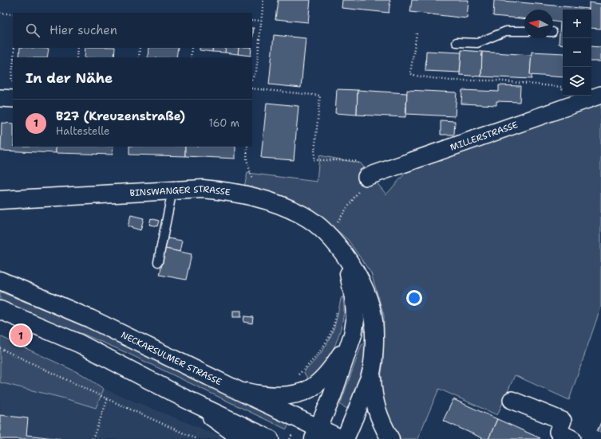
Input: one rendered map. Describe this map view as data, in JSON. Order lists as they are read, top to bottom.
{
  "streets": {
    "main road": ["BINSWANGER STRASSE", "NECKARSULMER STRASSE"],
    "street": ["MILLERSTRASSE"]
  },
  "crossings": [
    ["BINSWANGER STRASSE", "NECKARSULMER STRASSE"]
  ],
  "north": "left",
  "page": {
    "map_buttons": ["+", "−"],
    "search": "Hier suchen",
    "heading": "In der Nähe",
    "list": [
      {
        "mark": "1",
        "name": "B27 (Kreuzenstraße)",
        "note": "Haltestelle",
        "value": "160 m"
      }
    ],
    "pins": "1"
  }
}
